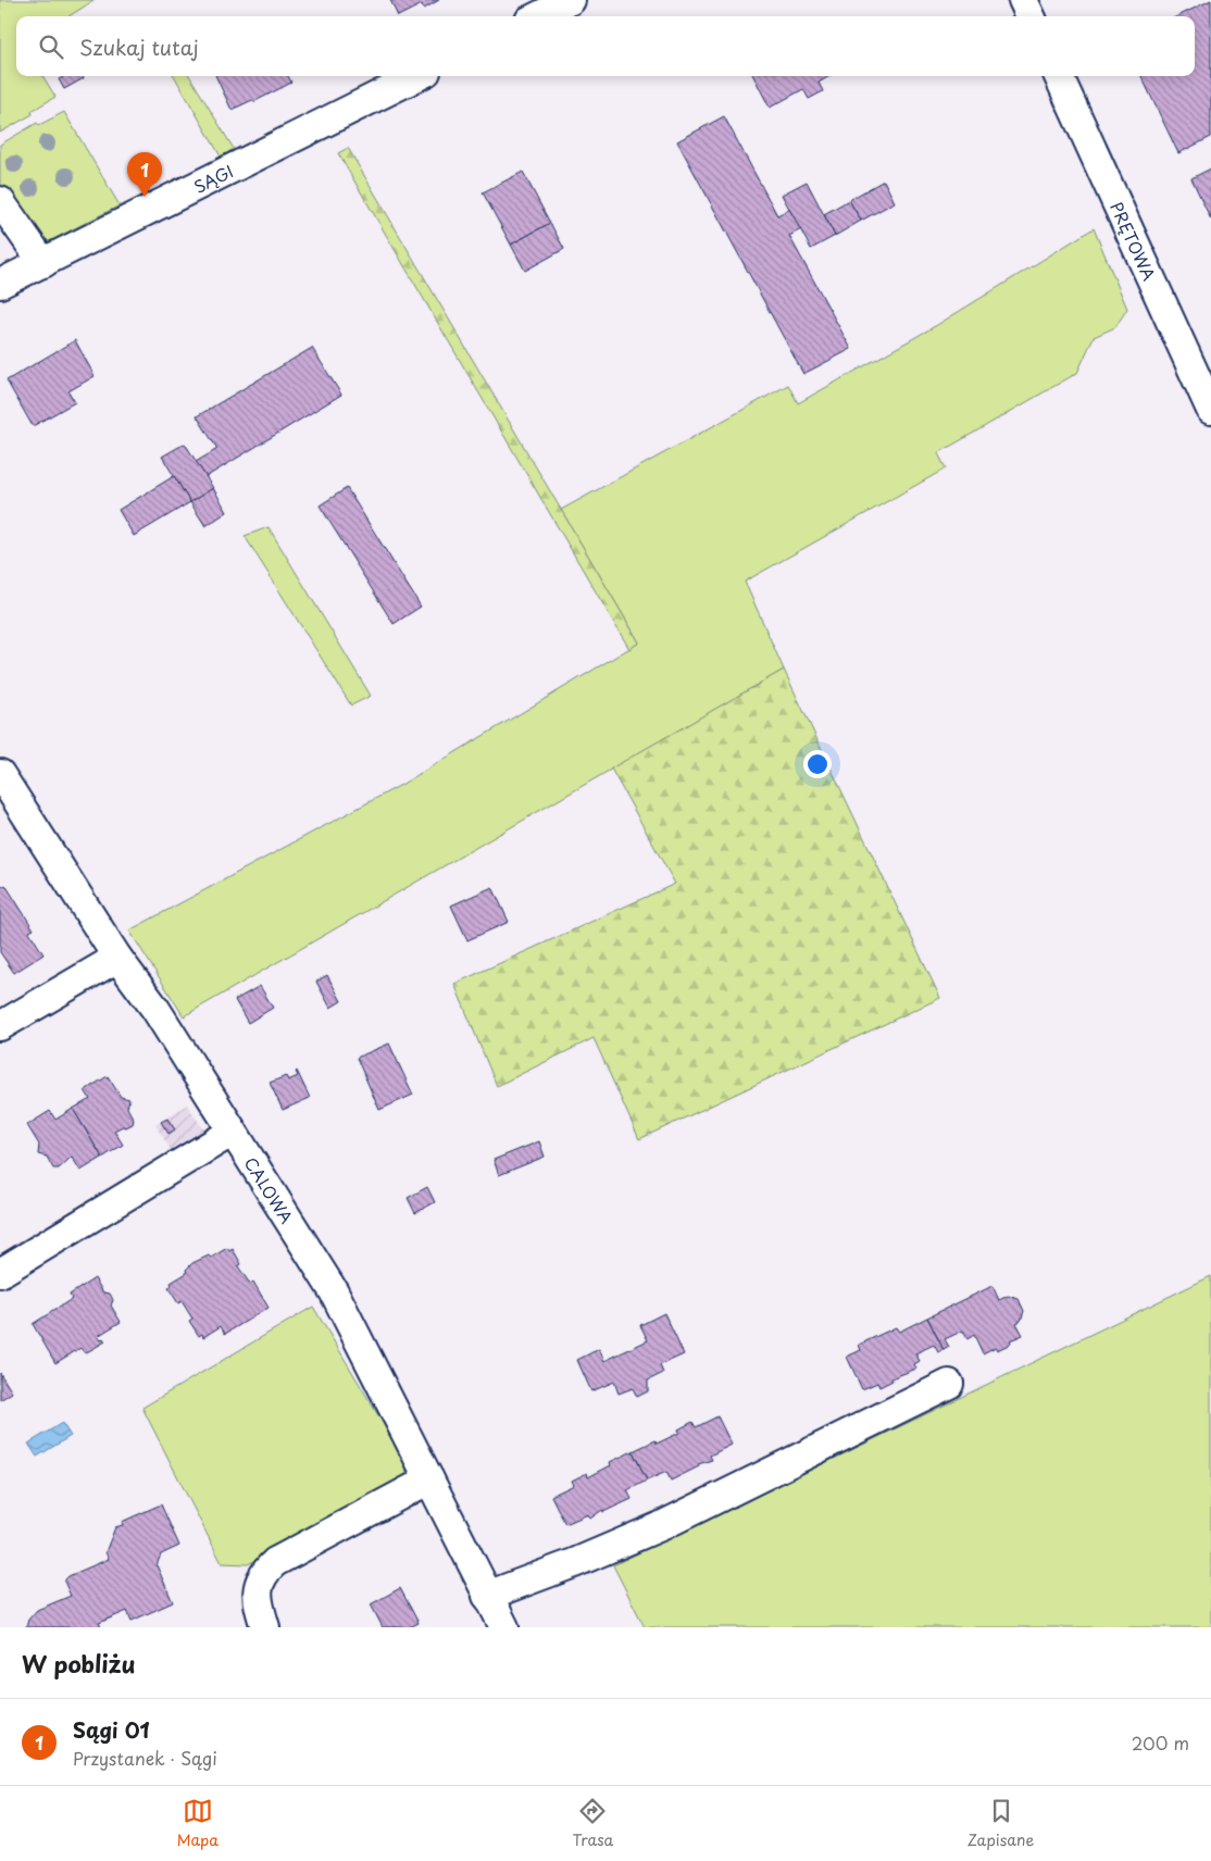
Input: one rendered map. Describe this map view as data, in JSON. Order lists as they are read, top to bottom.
{
  "streets": {
    "street": ["SĄGI", "PRĘTOWA", "CALOWA"]
  },
  "page": {
    "search": "Szukaj tutaj",
    "pins": "1",
    "heading": "W pobliżu",
    "list": [
      {
        "mark": "1",
        "name": "Sągi 01",
        "note": "Przystanek · Sągi",
        "value": "200 m"
      }
    ],
    "nav": ["Mapa", "Trasa", "Zapisane"]
  }
}
